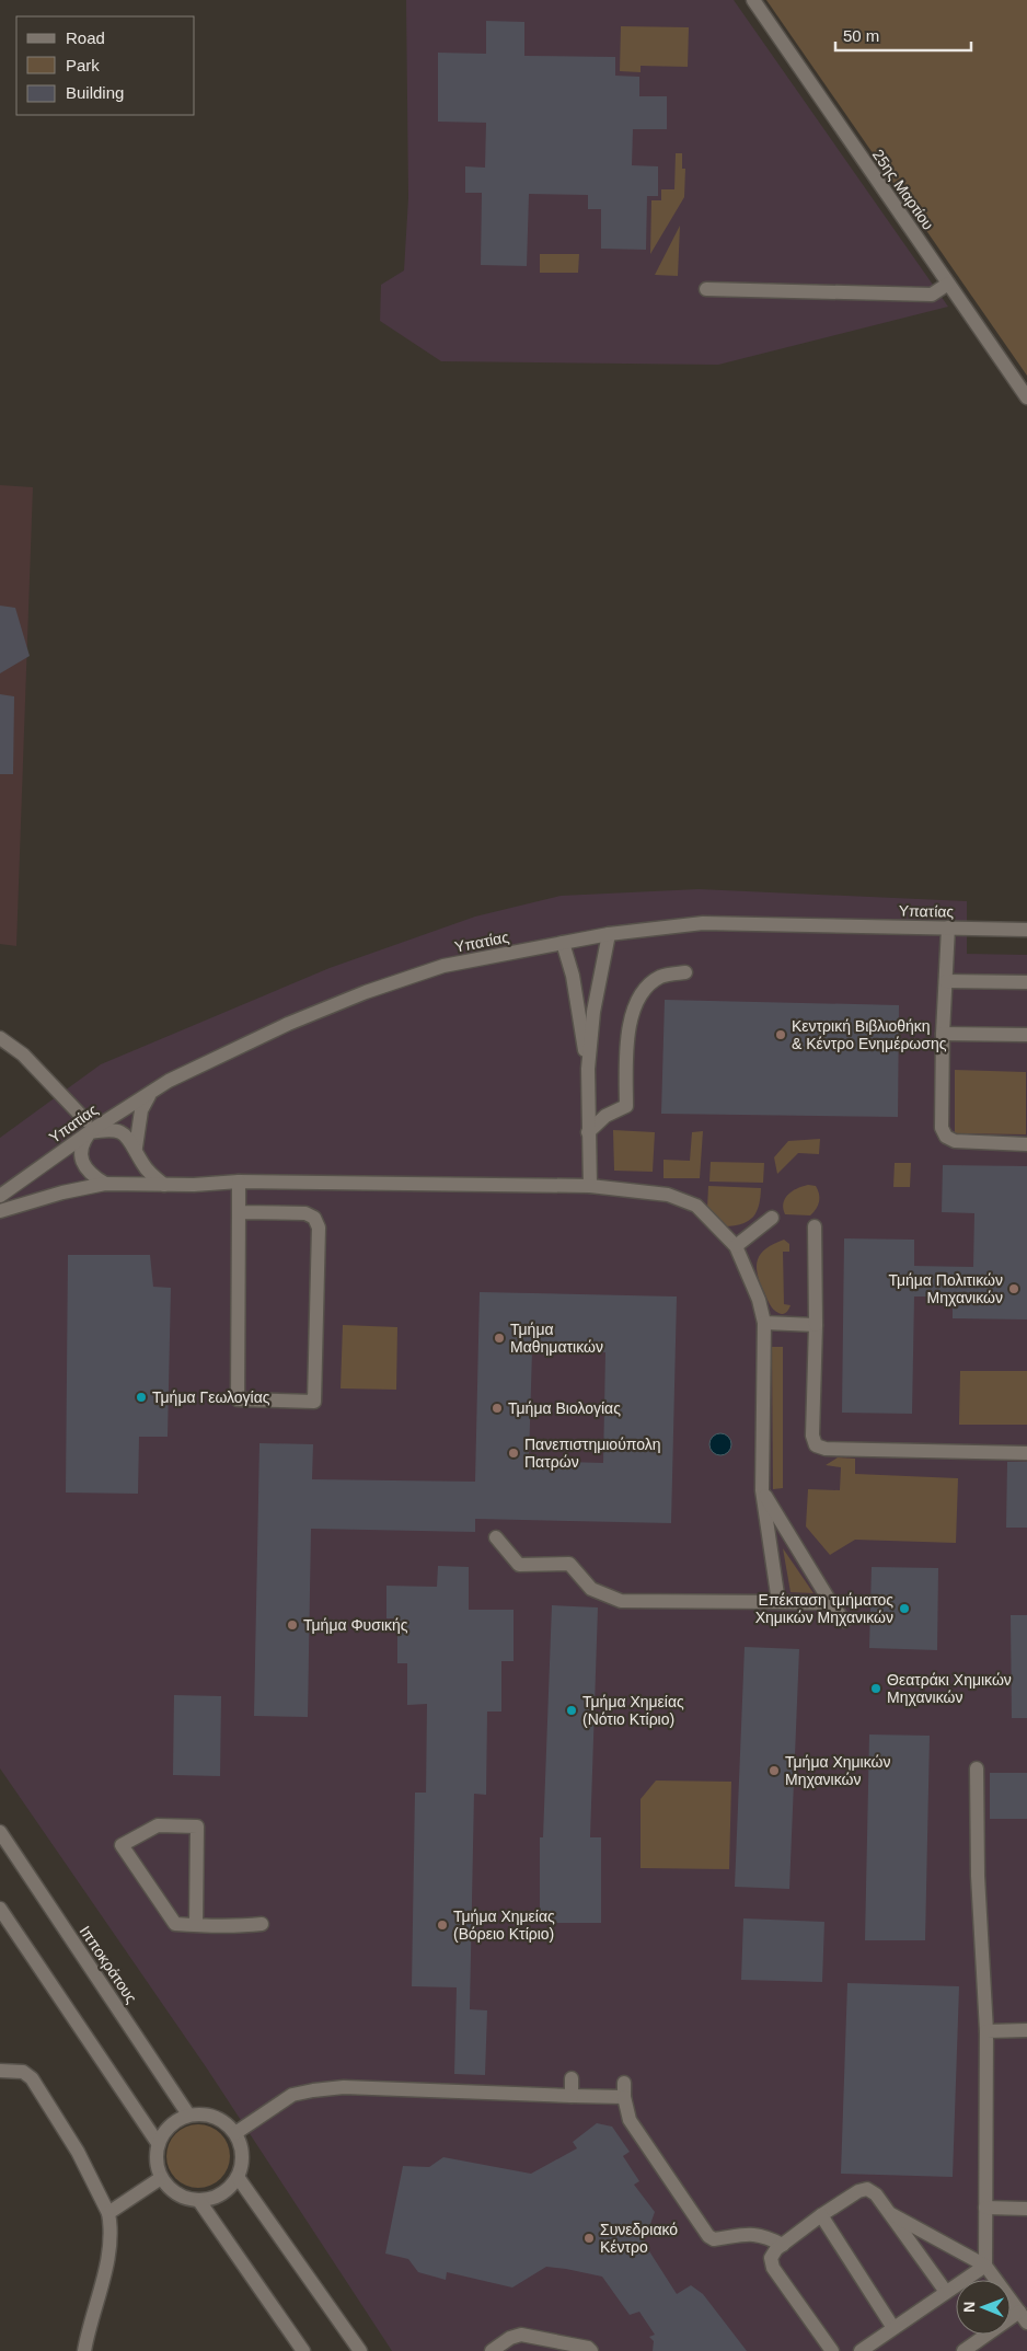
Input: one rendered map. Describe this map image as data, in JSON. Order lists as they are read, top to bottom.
{
  "streets": {
    "street": ["25ης Μαρτίου", "Υπατίας", "Ιπποκράτους"]
  },
  "places": [
    "Κεντρική Βιβλιοθήκη & Κέντρο Ενημέρωσης",
    "Τμήμα Πολιτικών Μηχανικών",
    "Τμήμα Μαθηματικών",
    "Τμήμα Γεωλογίας",
    "Τμήμα Βιολογίας",
    "Πανεπιστημιούπολη Πατρών",
    "Επέκταση τμήματος Χημικών Μηχανικών",
    "Τμήμα Φυσικής",
    "Θεατράκι Χημικών Μηχανικών",
    "Τμήμα Χημείας (Νότιο Κτίριο)",
    "Τμήμα Χημικών Μηχανικών",
    "Τμήμα Xημείας (Βόρειο Κτίριο)",
    "Συνεδριακό Κέντρο"
  ],
  "legend": ["Road", "Park", "Building"],
  "scale_bar": "50 m",
  "north": "left"
}
